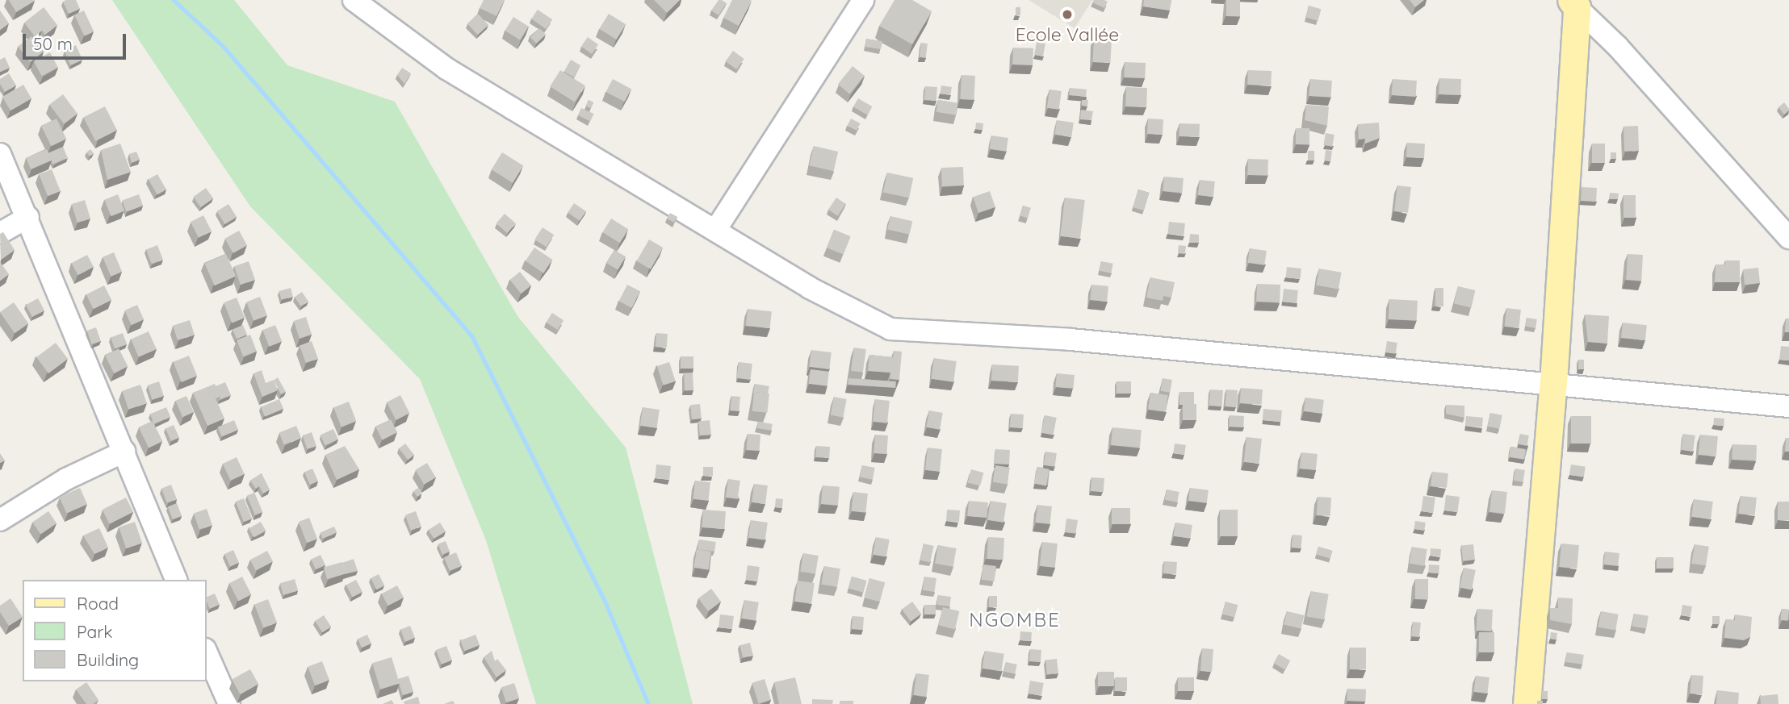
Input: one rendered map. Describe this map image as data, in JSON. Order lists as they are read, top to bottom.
{
  "districts": ["NGOMBE"],
  "places": ["Ecole Vallée"],
  "legend": ["Road", "Park", "Building"],
  "scale_bar": "50 m"
}
